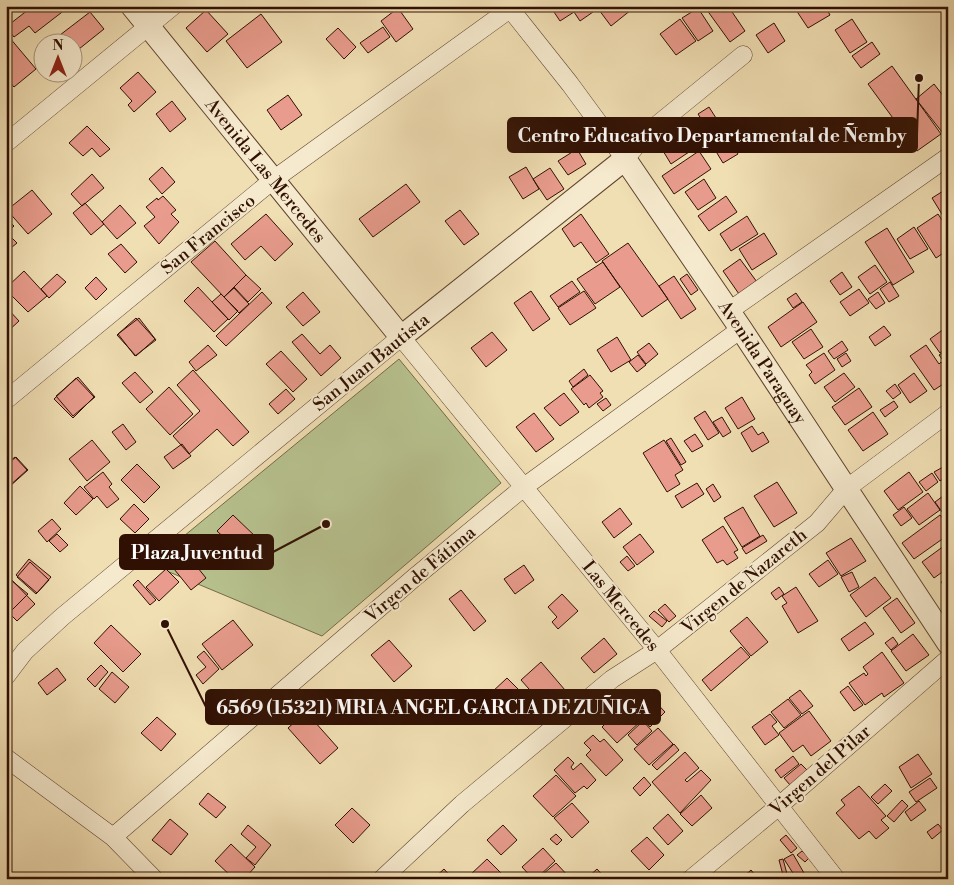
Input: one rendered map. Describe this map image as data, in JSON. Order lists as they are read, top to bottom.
{
  "streets": {
    "street": [
      "Avenida Las Mercedes",
      "San Francisco",
      "Avenida Paraguay",
      "San Juan Bautista",
      "Virgen de Fátima",
      "Virgen de Nazareth",
      "Las Mercedes",
      "Virgen del Pilar"
    ]
  },
  "crossings": [
    ["Avenida Las Mercedes", "San Francisco"],
    ["Avenida Las Mercedes", "San Juan Bautista"],
    ["Avenida Las Mercedes", "Las Mercedes"],
    ["San Francisco", "Avenida Paraguay"],
    ["Avenida Paraguay", "San Juan Bautista"],
    ["Avenida Paraguay", "Virgen de Fátima"],
    ["Avenida Paraguay", "Virgen de Nazareth"],
    ["San Juan Bautista", "Las Mercedes"],
    ["Virgen de Fátima", "Las Mercedes"],
    ["Virgen de Nazareth", "Las Mercedes"],
    ["Las Mercedes", "Virgen del Pilar"]
  ],
  "places": ["Centro Educativo Departamental de Ñemby", "Plaza Juventud", "6569 (15321) MRIA ANGEL GARCIA DE ZUÑIGA"],
  "north": "top"
}
